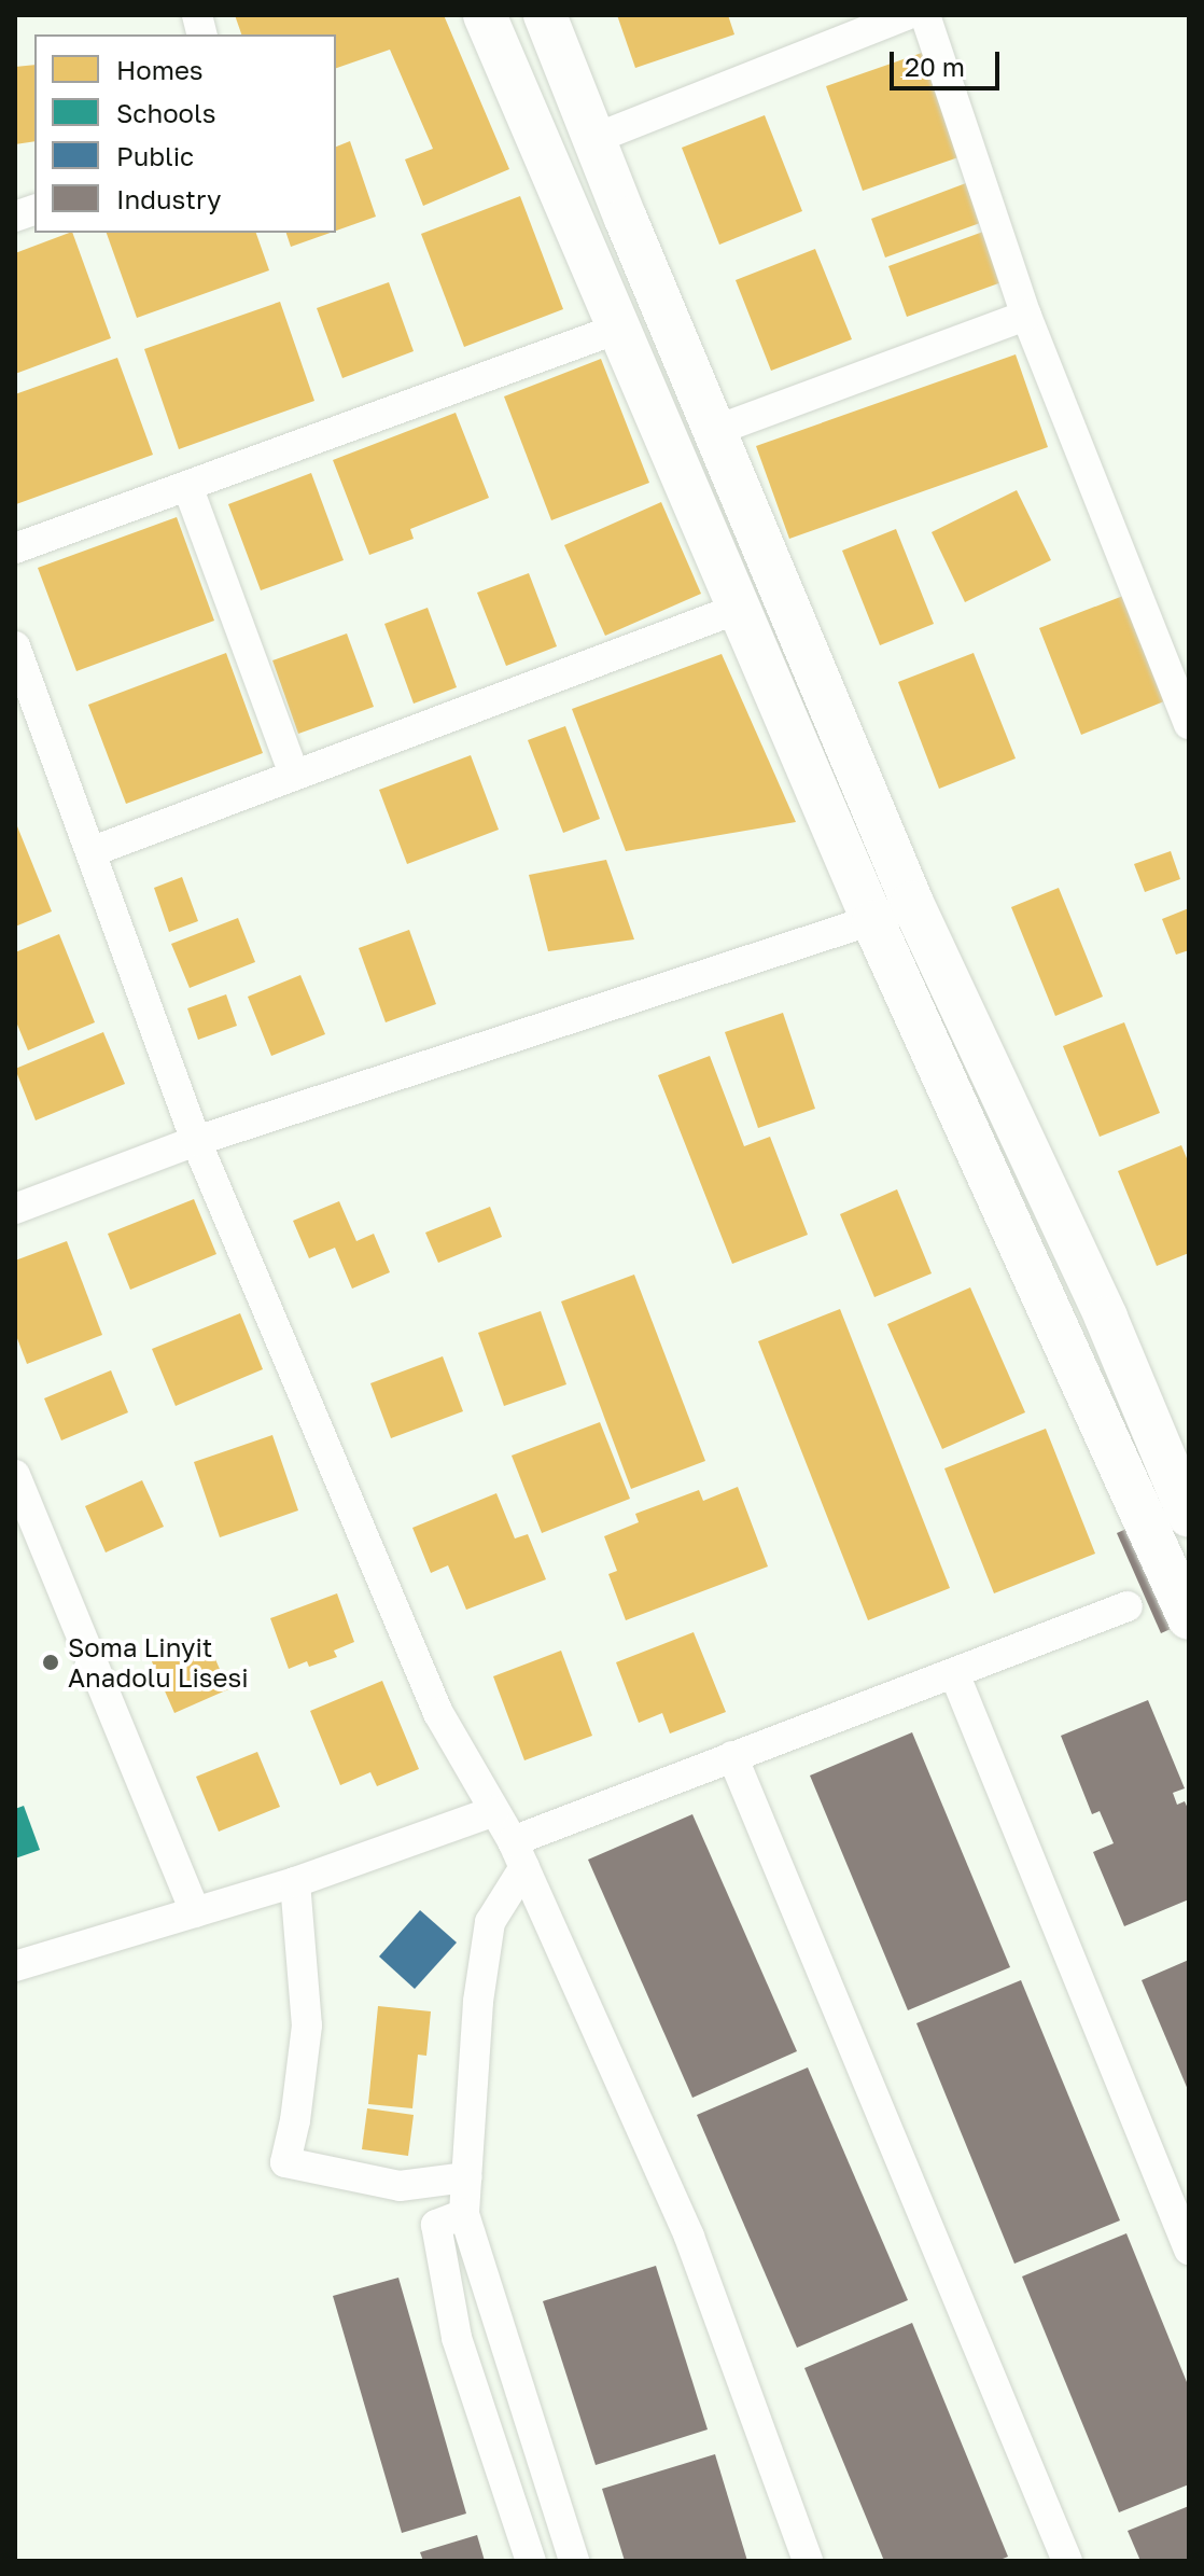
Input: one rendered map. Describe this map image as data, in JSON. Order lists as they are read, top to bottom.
{
  "places": ["Soma Linyit Anadolu Lisesi"],
  "legend": [
    "Homes",
    "Schools",
    "Public",
    "Industry"
  ],
  "scale_bar": "20 m"
}
